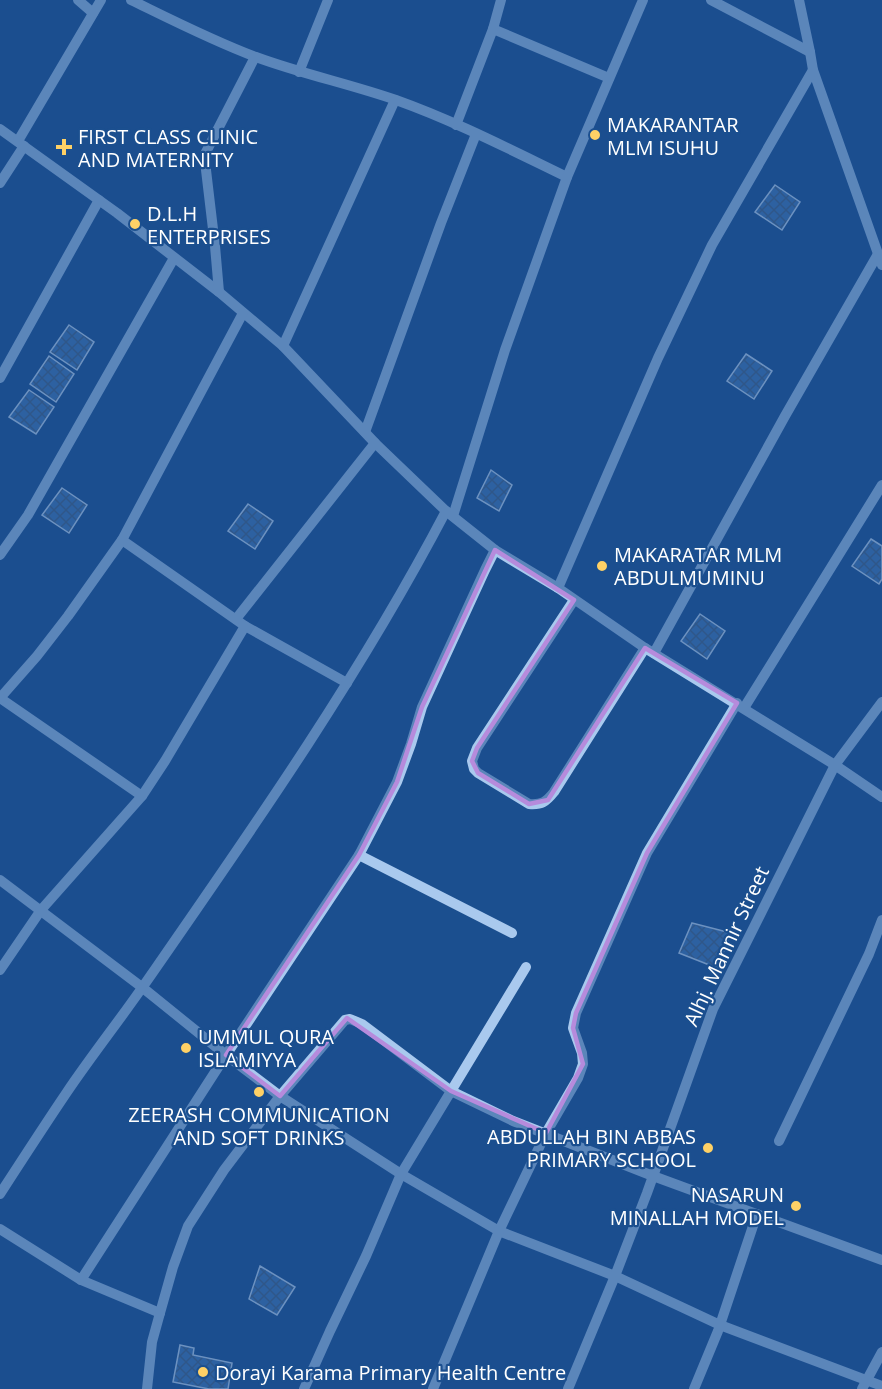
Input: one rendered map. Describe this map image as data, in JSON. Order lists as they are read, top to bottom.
{
  "streets": {
    "street": ["Alhj. Mannir Street"]
  },
  "places": {
    "other": [
      "MAKARANTAR MLM ISUHU",
      "D.L.H ENTERPRISES",
      "MAKARATAR MLM ABDULMUMINU",
      "UMMUL QURA ISLAMIYYA",
      "ZEERASH COMMUNICATION AND SOFT DRINKS",
      "ABDULLAH BIN ABBAS PRIMARY SCHOOL",
      "NASARUN MINALLAH MODEL",
      "Dorayi Karama Primary Health Centre"
    ],
    "health": ["FIRST CLASS CLINIC AND MATERNITY"]
  }
}
